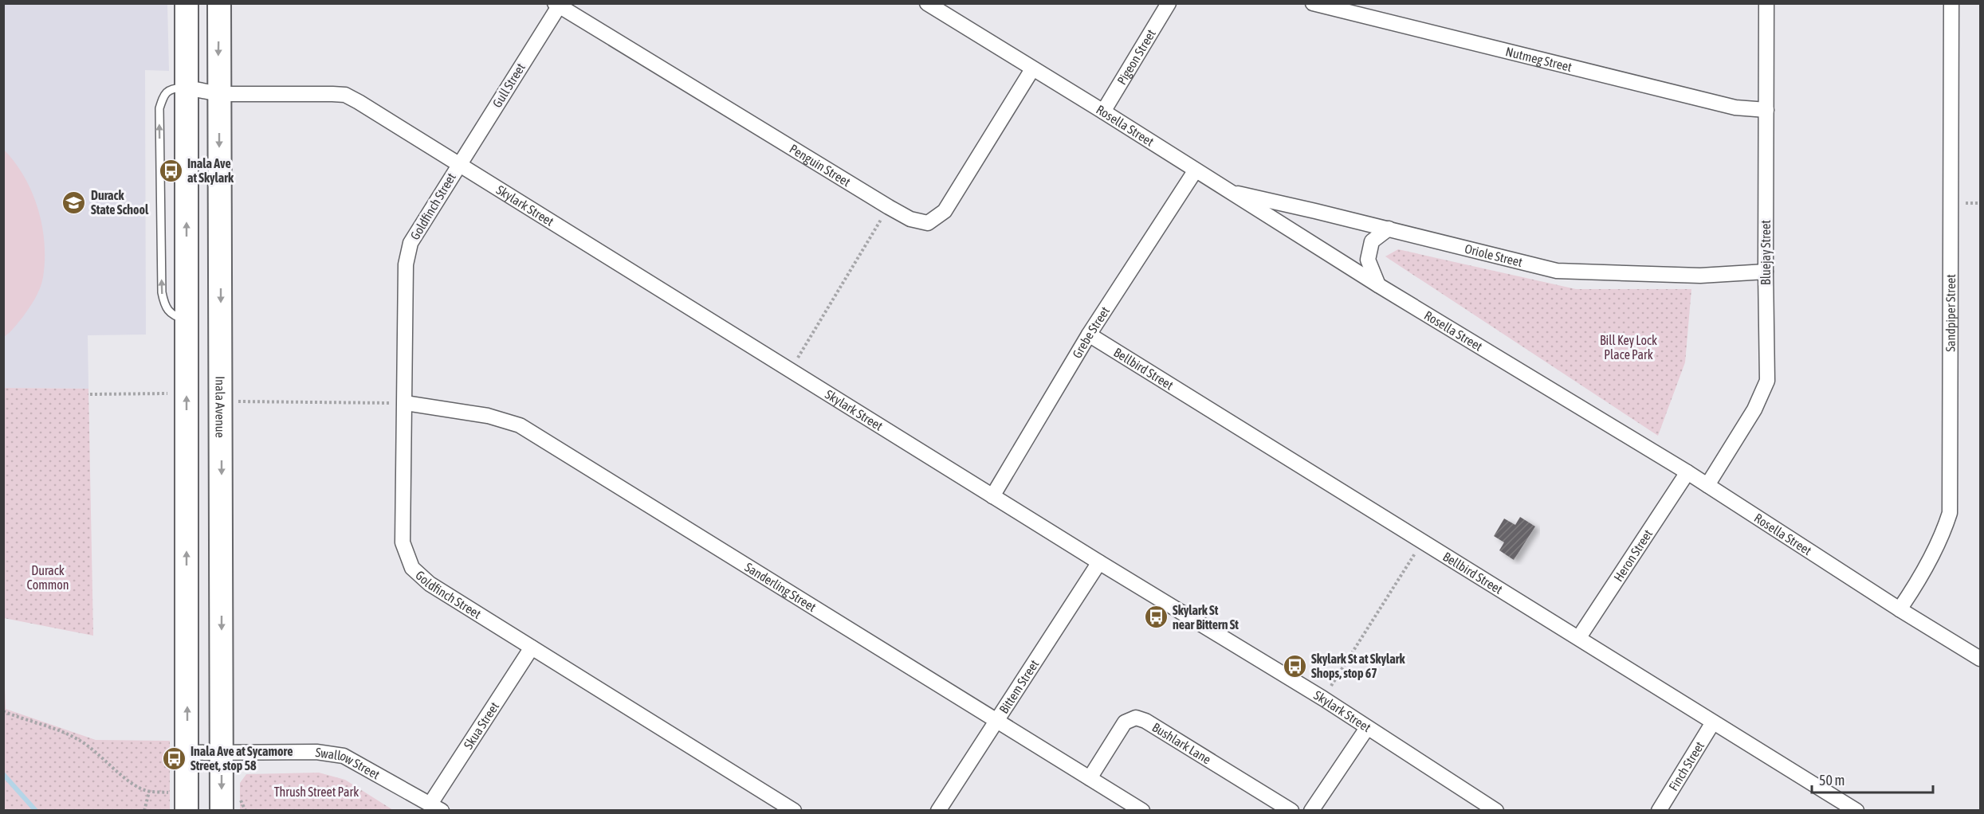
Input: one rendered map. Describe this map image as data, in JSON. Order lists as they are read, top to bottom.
{
  "streets": {
    "main road": ["Inala Avenue"],
    "street": [
      "Pigeon Street",
      "Nutmeg Street",
      "Gull Street",
      "Rosella Street",
      "Penguin Street",
      "Skylark Street",
      "Goldfinch Street",
      "Bluejay Street",
      "Oriole Street",
      "Sandpiper Street",
      "Grebe Street",
      "Bellbird Street",
      "Heron Street",
      "Sanderling Street",
      "Bittem Street",
      "Skua Street",
      "Bushlark Lane",
      "Swallow Street",
      "Finch Street"
    ]
  },
  "crossings": [
    ["Pigeon Street", "Rosella Street"],
    ["Nutmeg Street", "Bluejay Street"],
    ["Gull Street", "Penguin Street"],
    ["Gull Street", "Skylark Street"],
    ["Gull Street", "Goldfinch Street"],
    ["Rosella Street", "Penguin Street"],
    ["Rosella Street", "Bluejay Street"],
    ["Rosella Street", "Oriole Street"],
    ["Rosella Street", "Sandpiper Street"],
    ["Rosella Street", "Grebe Street"],
    ["Rosella Street", "Heron Street"],
    ["Skylark Street", "Goldfinch Street"],
    ["Skylark Street", "Grebe Street"],
    ["Skylark Street", "Inala Avenue"],
    ["Skylark Street", "Bittem Street"],
    ["Goldfinch Street", "Sanderling Street"],
    ["Goldfinch Street", "Skua Street"],
    ["Bluejay Street", "Oriole Street"],
    ["Grebe Street", "Bellbird Street"],
    ["Bellbird Street", "Heron Street"],
    ["Bellbird Street", "Finch Street"],
    ["Inala Avenue", "Swallow Street"],
    ["Sanderling Street", "Bittem Street"],
    ["Sanderling Street", "Bushlark Lane"],
    ["Skua Street", "Swallow Street"]
  ],
  "parks": ["Bill Key Lock Place Park", "Durack Common", "Thrush Street Park"],
  "places": {
    "bus stop": [
      "Inala Ave at Skylark",
      "Skylark St near Bittern St",
      "Skylark St at Skylark Shops, stop 67",
      "Inala Ave at Sycamore Street, stop 58"
    ],
    "school or university": ["Durack State School"]
  },
  "scale_bar": "50 m"
}
